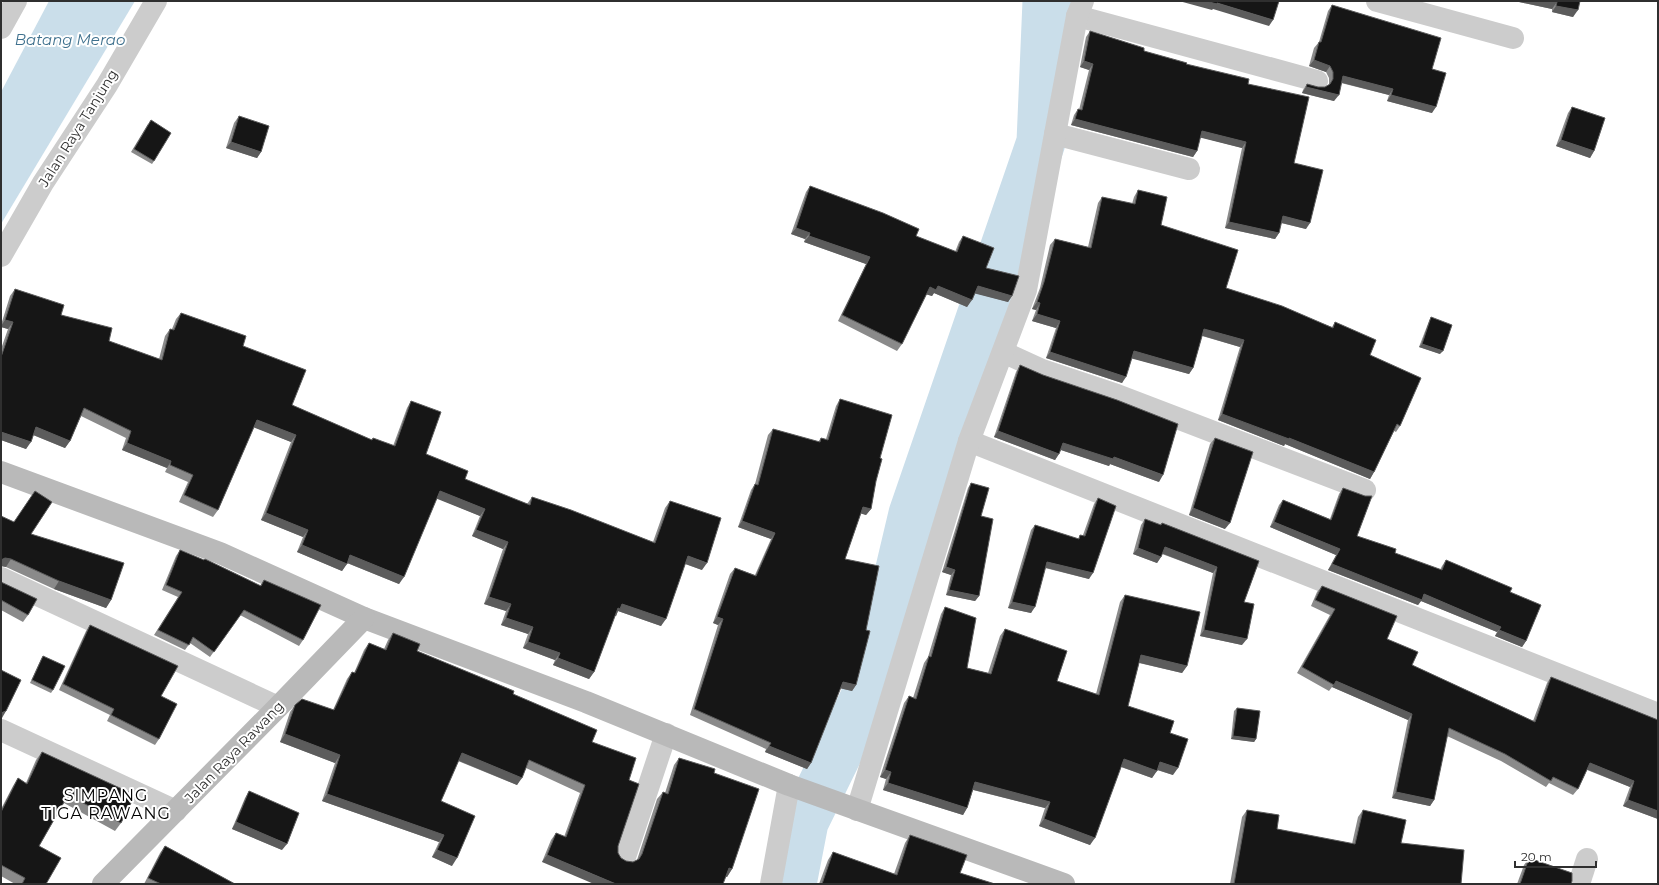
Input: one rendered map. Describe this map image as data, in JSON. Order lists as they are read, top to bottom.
{
  "streets": {
    "main road": ["Jalan Raya Rawang"],
    "street": ["Jalan Raya Tanjung"]
  },
  "districts": ["SIMPANG TIGA RAWANG"],
  "water": ["Batang Merao"],
  "scale_bar": "20 m"
}
